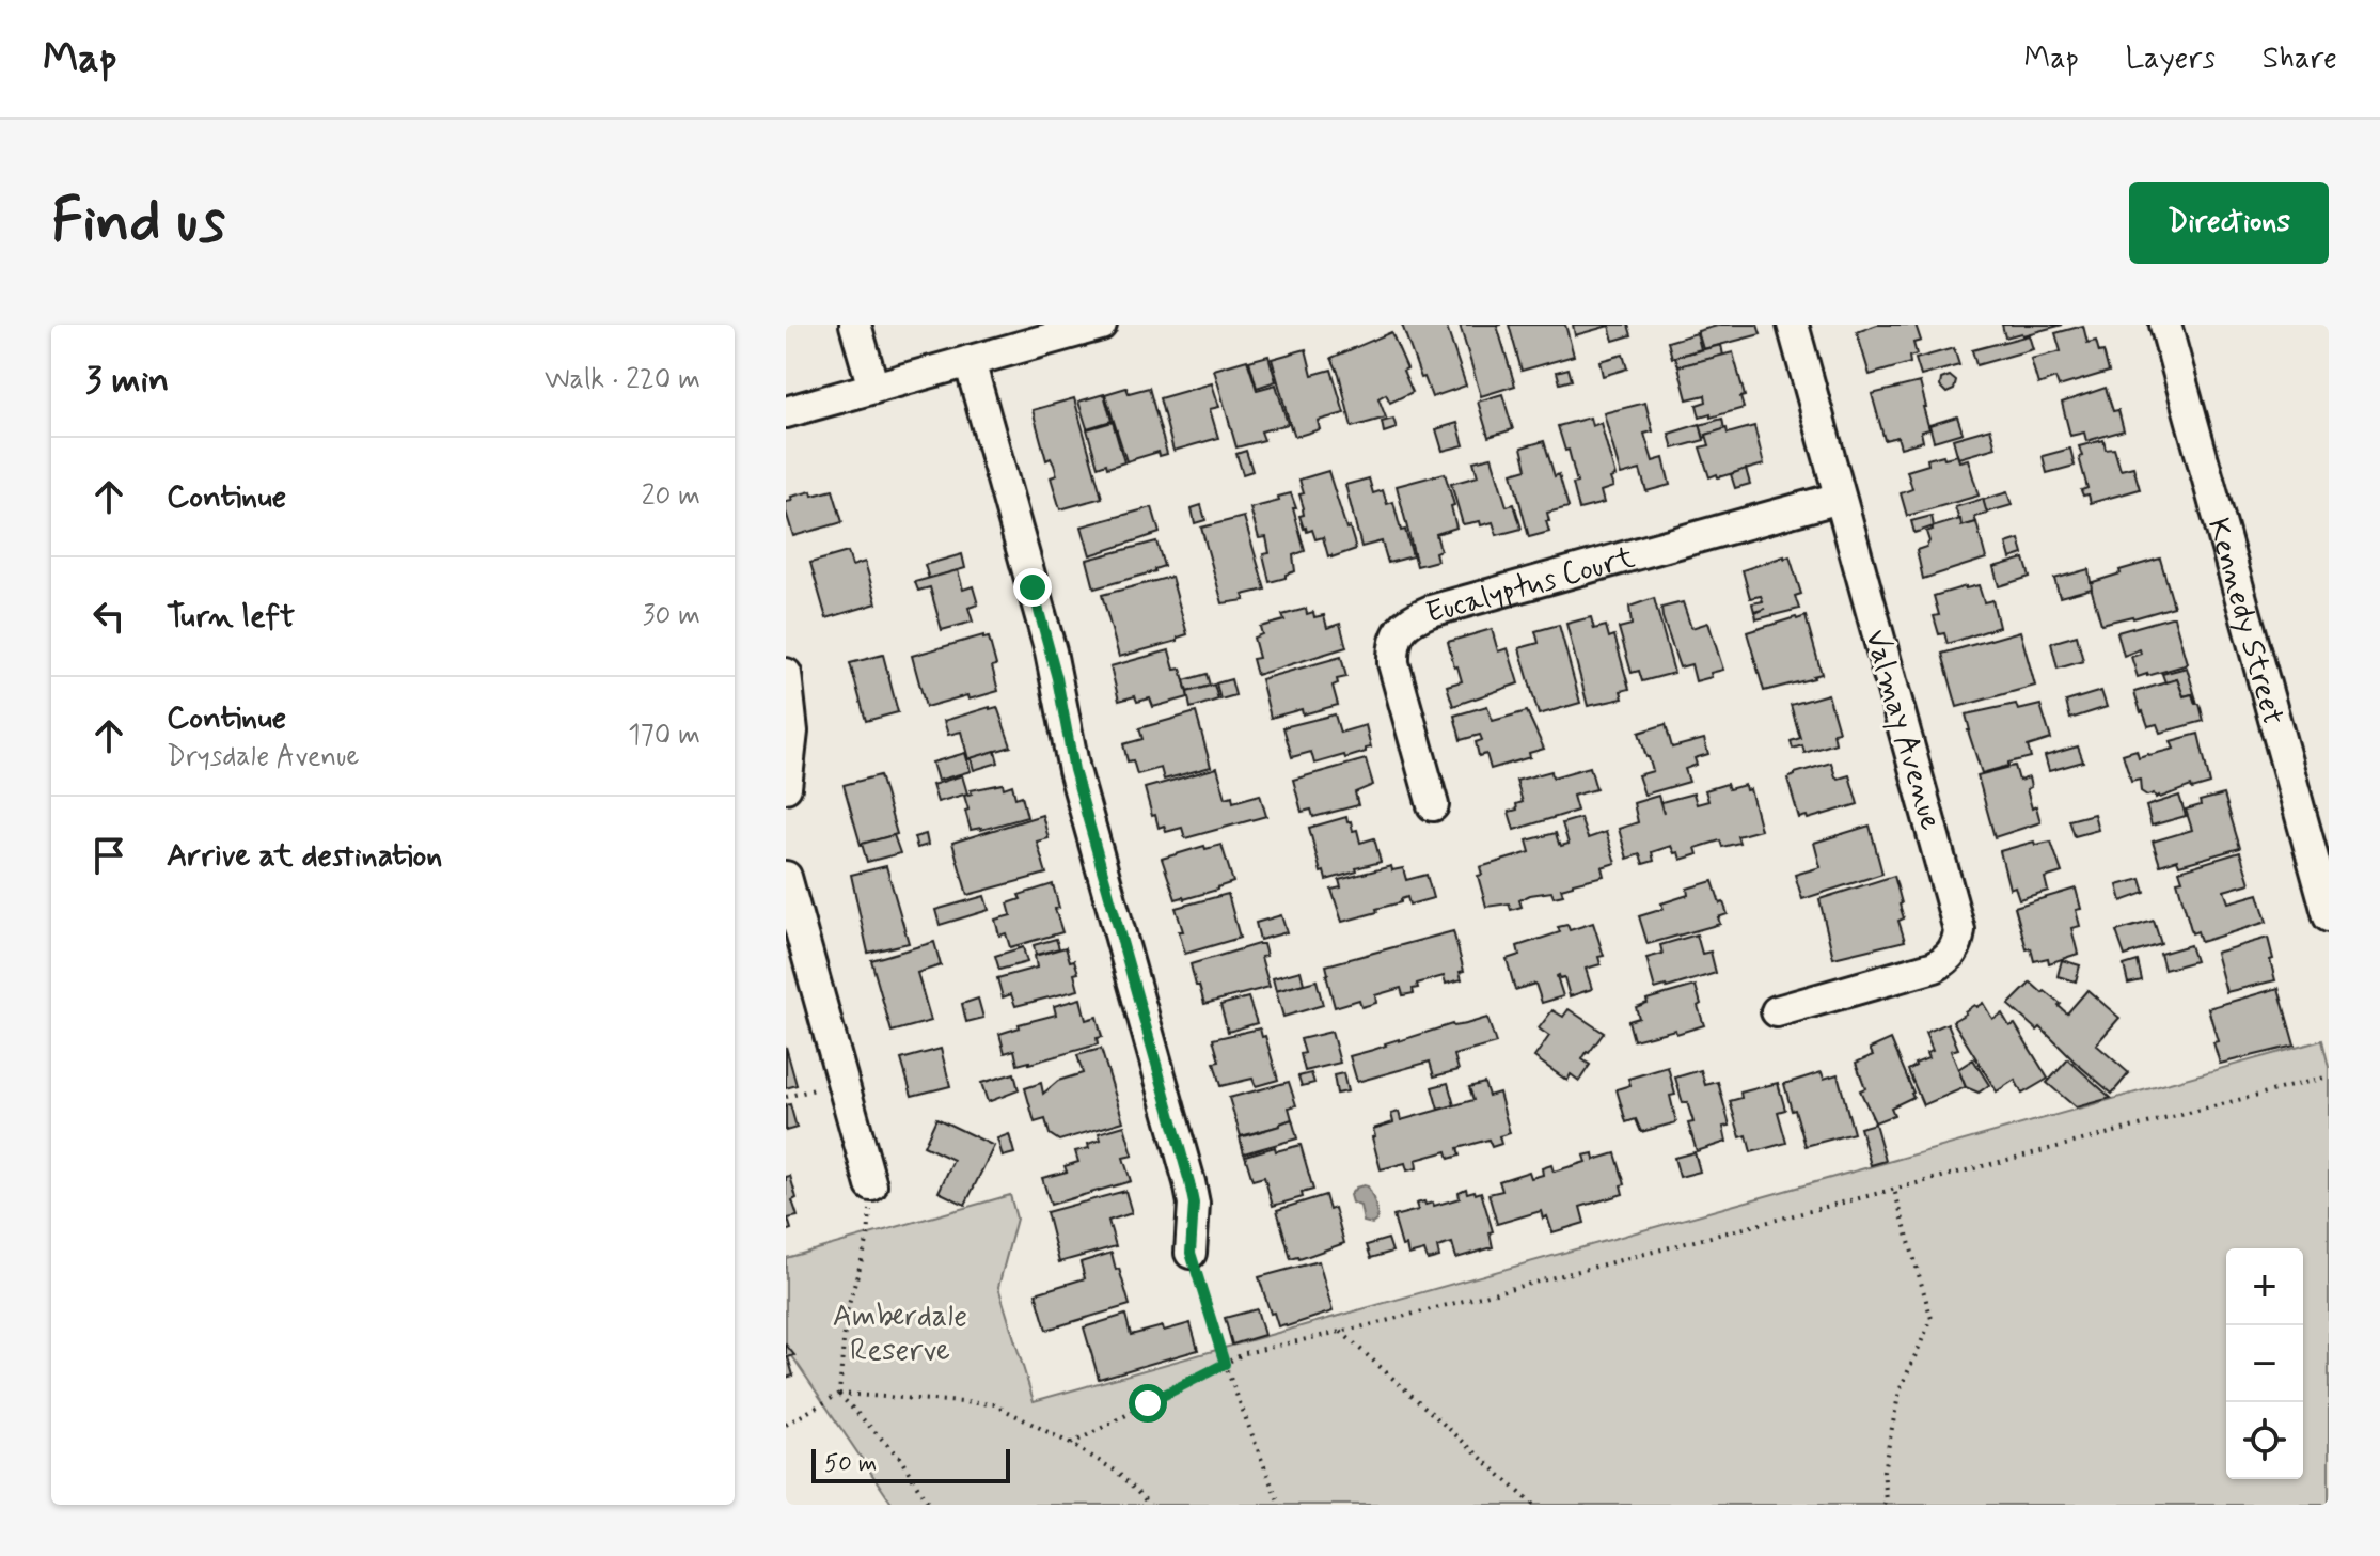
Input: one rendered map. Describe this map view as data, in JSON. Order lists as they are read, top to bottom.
{
  "streets": {
    "street": ["Eucalyptus Court", "Kennedy Street", "Valmay Avenue"]
  },
  "crossings": [
    ["Eucalyptus Court", "Valmay Avenue"]
  ],
  "parks": ["Amberdale Reserve"],
  "scale_bar": "50 m",
  "page": {
    "header": "Map",
    "nav": ["Map", "Layers", "Share"],
    "buttons": "Directions",
    "title": "Find us",
    "heading": ["3 min", "Walk · 220 m"],
    "list": [
      ["Continue", "20 m"],
      ["Turn left", "30 m"],
      ["Continue", "Drysdale Avenue", "170 m"],
      "Arrive at destination"
    ],
    "map_buttons": ["+", "−"],
    "scale": "50 m"
  }
}
